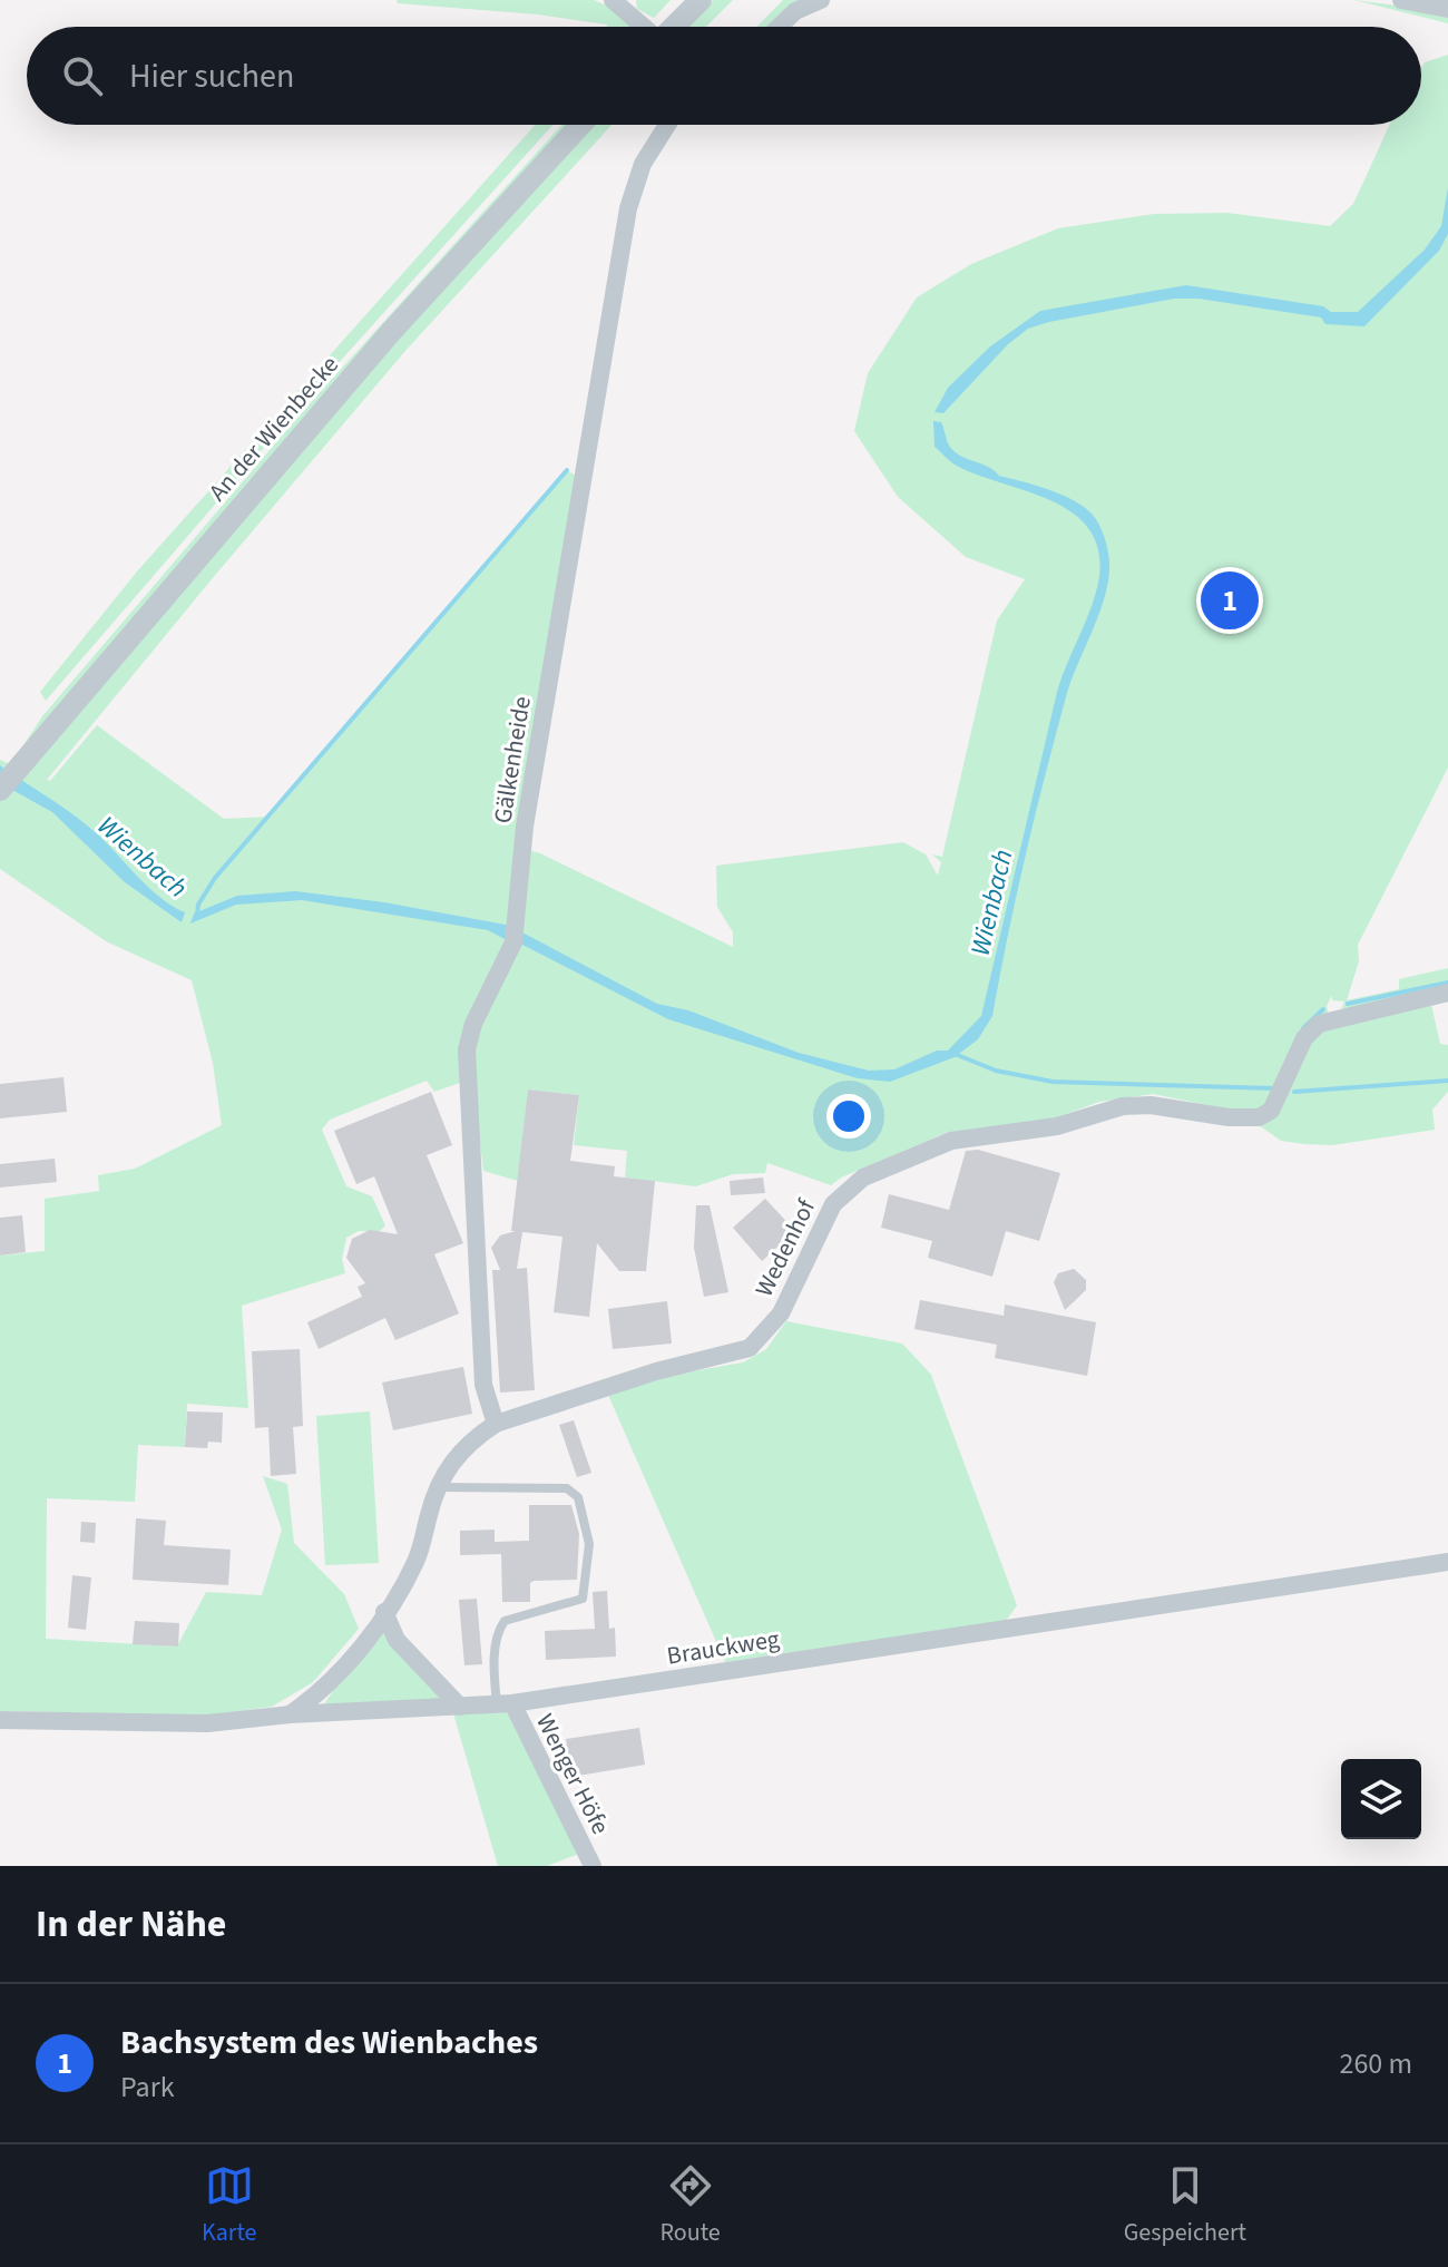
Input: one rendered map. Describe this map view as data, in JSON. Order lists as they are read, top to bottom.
{
  "streets": {
    "street": [
      "An der Wienbecke",
      "Gälkenheide",
      "Wedenhof",
      "Brauckweg",
      "Wenger Höfe"
    ]
  },
  "crossings": [
    ["Gälkenheide", "Wedenhof"],
    ["Wedenhof", "Brauckweg"],
    ["Brauckweg", "Wenger Höfe"]
  ],
  "water": ["Wienbach"],
  "page": {
    "search": "Hier suchen",
    "pins": "1",
    "heading": "In der Nähe",
    "list": [
      {
        "mark": "1",
        "name": "Bachsystem des Wienbaches",
        "note": "Park",
        "value": "260 m"
      }
    ],
    "nav": ["Karte", "Route", "Gespeichert"]
  }
}
